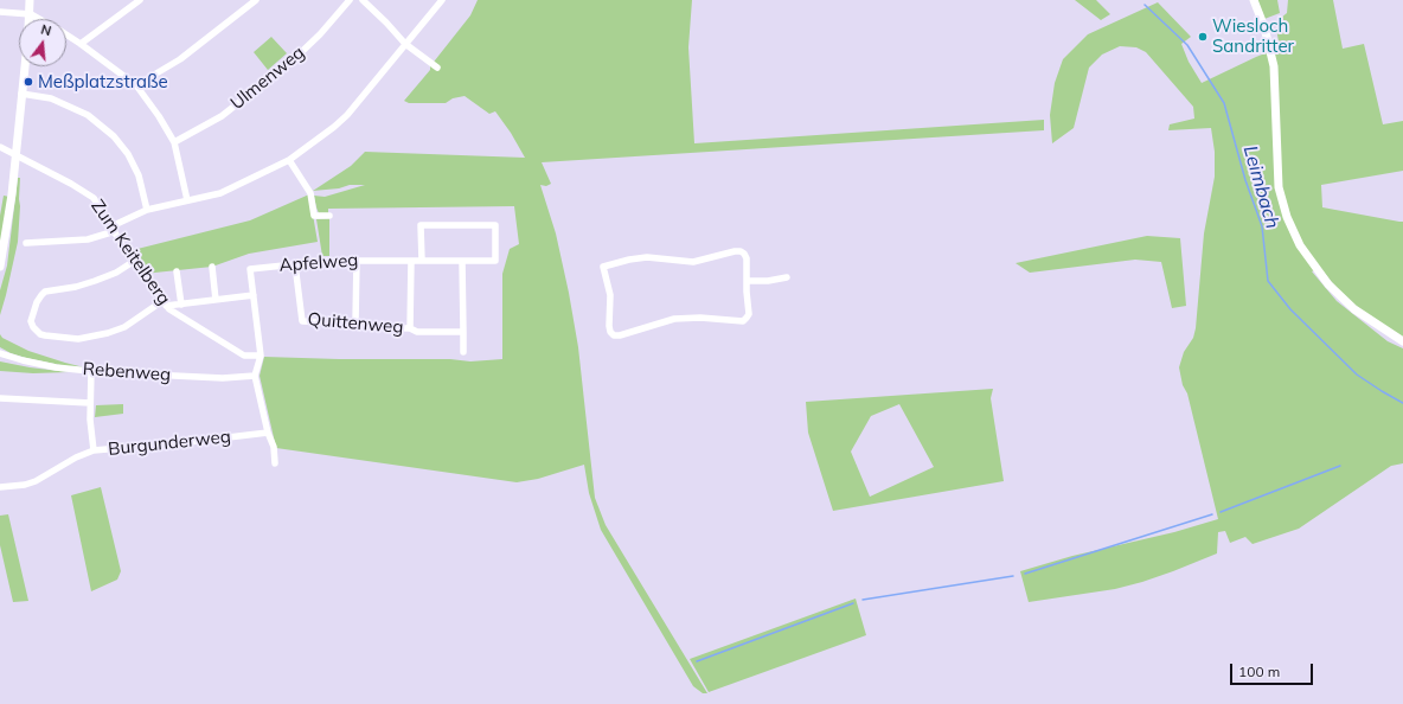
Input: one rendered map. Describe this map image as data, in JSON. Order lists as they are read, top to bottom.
{
  "streets": {
    "street": [
      "Ulmenweg",
      "Zum Keitelberg",
      "Apfelweg",
      "Quittenweg",
      "Rebenweg",
      "Burgunderweg"
    ]
  },
  "crossings": [
    ["Zum Keitelberg", "Apfelweg"],
    ["Apfelweg", "Quittenweg"],
    ["Apfelweg", "Rebenweg"],
    ["Rebenweg", "Burgunderweg"]
  ],
  "water": ["Leimbach"],
  "places": ["Wiesloch Sandritter", "Meßplatzstraße"],
  "scale_bar": "100 m",
  "north": "top"
}
